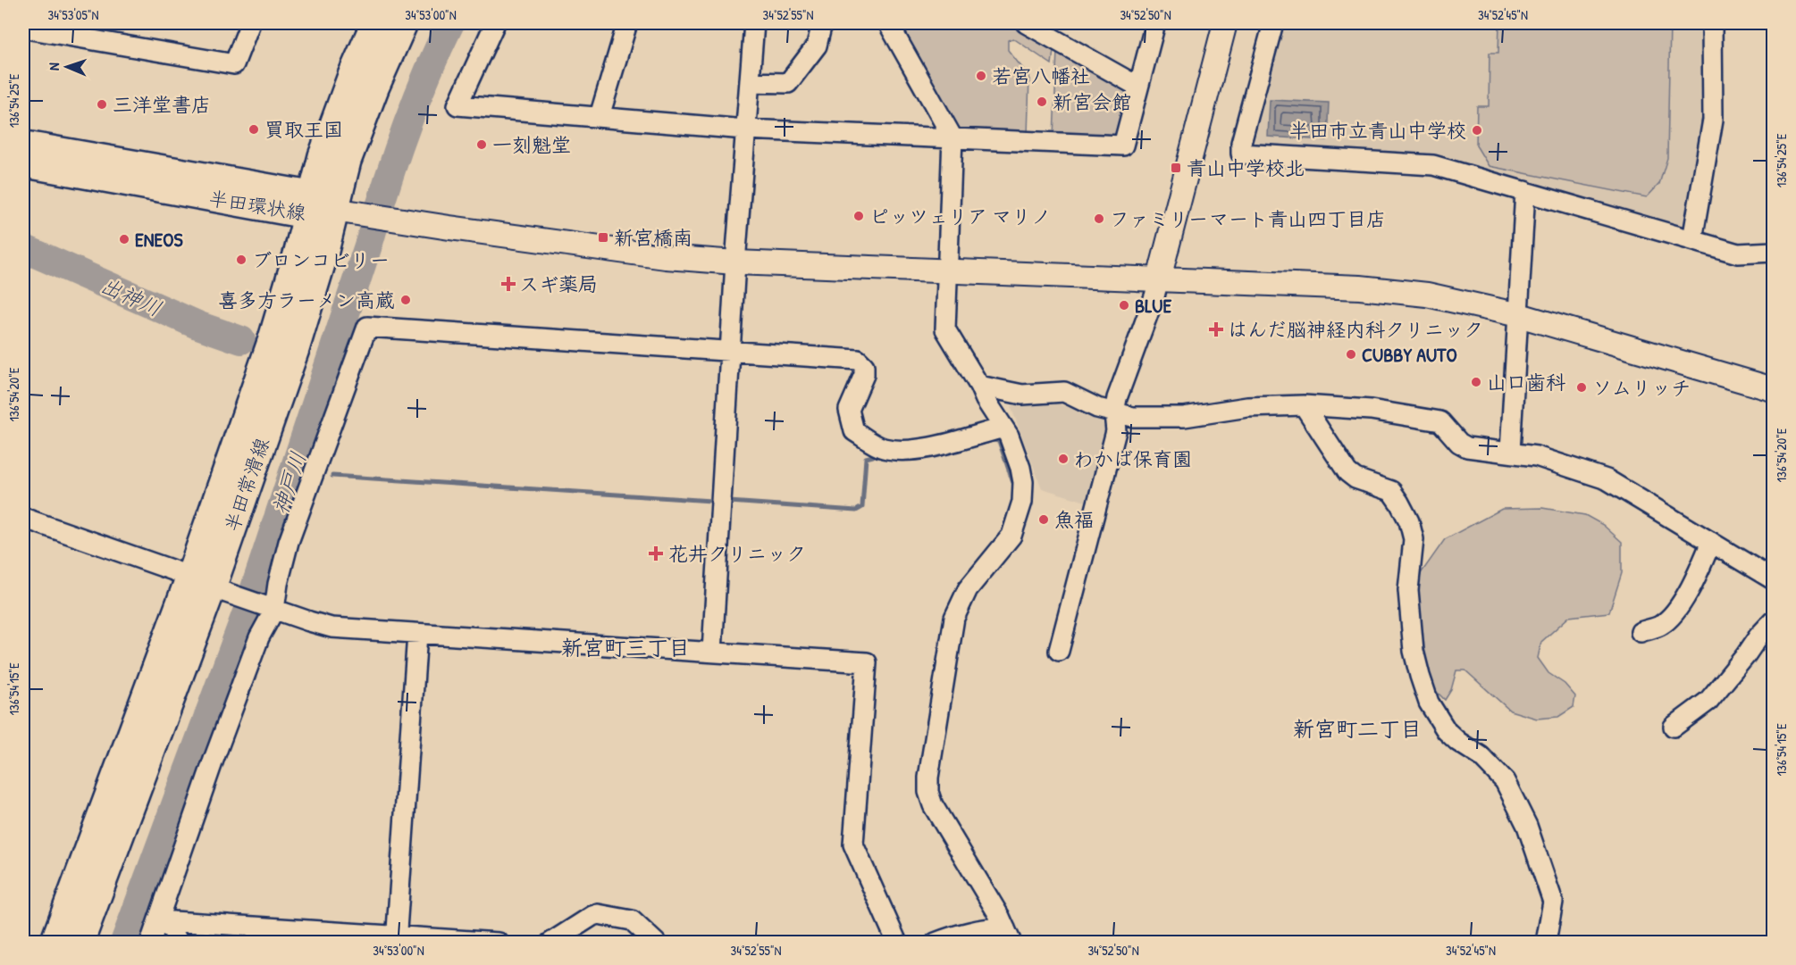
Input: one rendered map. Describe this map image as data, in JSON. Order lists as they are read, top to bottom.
{
  "streets": {
    "main road": ["半田環状線", "半田常滑線"]
  },
  "crossings": [
    ["半田環状線", "半田常滑線"]
  ],
  "districts": ["新宮町三丁目", "新宮町二丁目"],
  "water": ["出神川", "神戸川"],
  "places": {
    "other": [
      "若宮八幡社",
      "新宮会館",
      "三洋堂書店",
      "買取王国",
      "半田市立青山中学校",
      "一刻魁堂",
      "ピッツェリア マリノ",
      "ファミリーマート青山四丁目店",
      "ENEOS",
      "ブロンコビリー",
      "喜多方ラーメン高蔵",
      "BLUE",
      "CUBBY AUTO",
      "山口歯科",
      "ソムリッチ",
      "わかば保育園",
      "魚福"
    ],
    "transit": ["青山中学校北", "新宮橋南"],
    "health": ["スギ薬局", "はんだ脳神経内科クリニック", "花井クリニック"]
  },
  "north": "left",
  "coordinates": [
    "34°53'05\"N",
    "34°53'00\"N",
    "34°52'55\"N",
    "34°52'50\"N",
    "34°52'45\"N",
    "136°54'25\"E",
    "136°54'20\"E",
    "136°54'15\"E"
  ]
}
